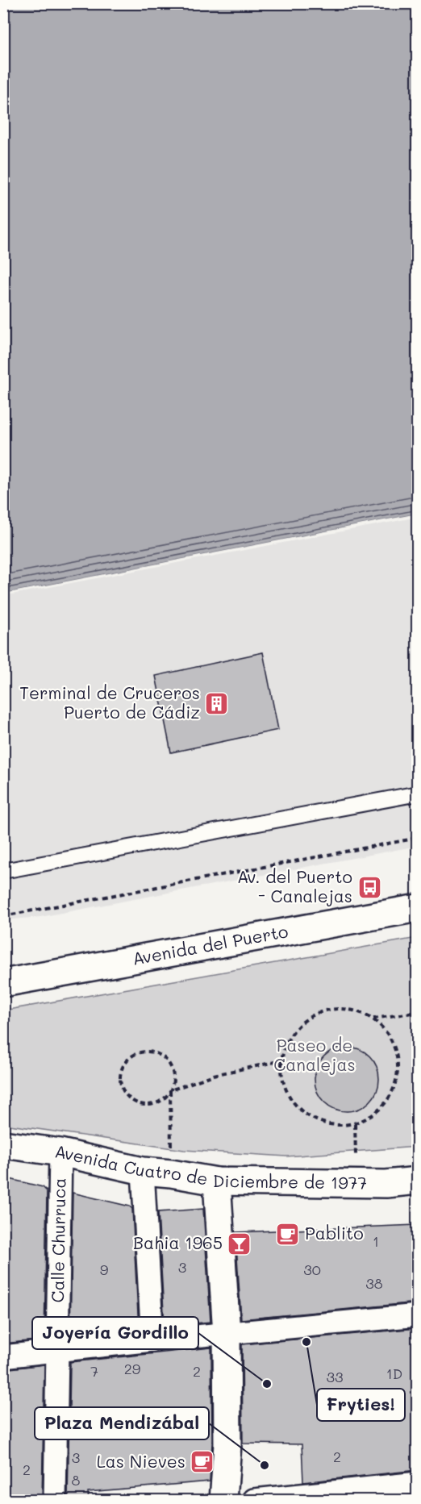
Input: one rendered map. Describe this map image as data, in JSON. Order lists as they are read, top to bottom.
{
  "streets": {
    "street": ["Avenida del Puerto", "Avenida Cuatro de Diciembre de 1977", "Calle Churruca"]
  },
  "crossings": [
    ["Avenida Cuatro de Diciembre de 1977", "Calle Churruca"]
  ],
  "parks": ["Paseo de Canalejas"],
  "places": {
    "building": ["Terminal de Cruceros Puerto de Cádiz"],
    "bus stop": ["Av. del Puerto - Canalejas"],
    "cafe": ["Pablito", "Las Nieves"],
    "bar": ["Bahia 1965"],
    "other": ["Fryties!", "Joyería Gordillo", "Plaza Mendizábal"]
  },
  "house_numbers": [
    "1",
    "3",
    "9",
    "30",
    "38",
    "29",
    "7",
    "2",
    "1D",
    "33",
    "2",
    "3",
    "2",
    "8"
  ]
}
